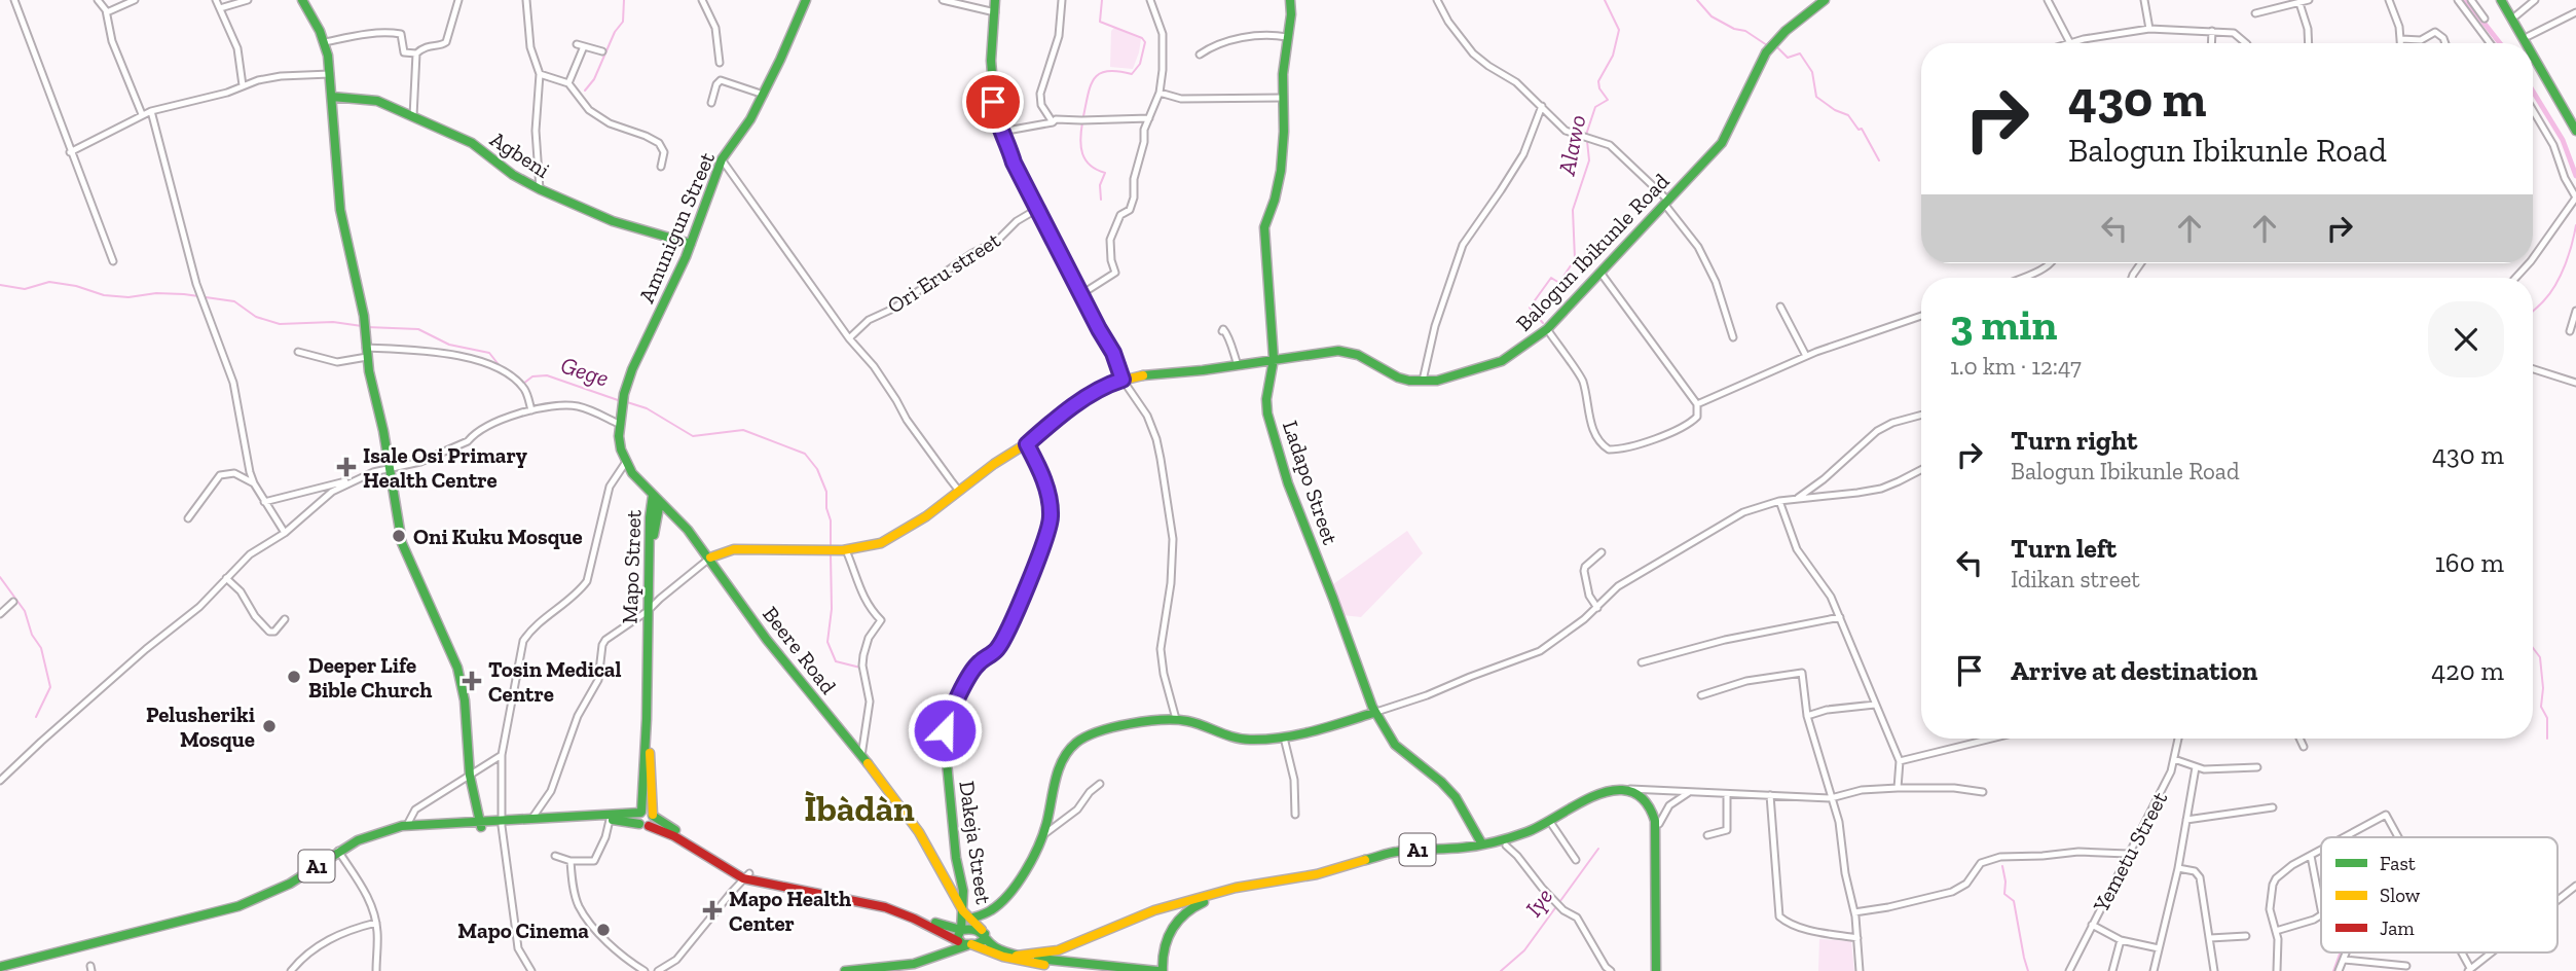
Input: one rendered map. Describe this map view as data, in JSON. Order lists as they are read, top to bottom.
{
  "streets": {
    "main road": [
      "Agbeni",
      "Amunigun Street",
      "Balogun Ibikunle Road",
      "Ladapo Street",
      "Mapo Street",
      "Beere Road",
      "Dakeja Street",
      "A1"
    ],
    "street": ["Ori Eru street", "Yemetu Street"]
  },
  "crossings": [
    ["Agbeni", "Amunigun Street"],
    ["Amunigun Street", "Beere Road"],
    ["Balogun Ibikunle Road", "Ladapo Street"],
    ["Balogun Ibikunle Road", "Beere Road"],
    ["Balogun Ibikunle Road", "Dakeja Street"],
    ["Ladapo Street", "A1"],
    ["Mapo Street", "Beere Road"],
    ["Mapo Street", "A1"],
    ["Beere Road", "Dakeja Street"],
    ["Dakeja Street", "A1"]
  ],
  "districts": ["Ìbàdàn"],
  "water": ["Alawo", "Gege", "Iye"],
  "places": {
    "health": ["Isale Osi Primary Health Centre", "Tosin Medical Centre", "Mapo Health Center"],
    "other": [
      "Oni Kuku Mosque",
      "Deeper Life Bible Church",
      "Pelusheriki Mosque",
      "Mapo Cinema"
    ]
  },
  "legend": ["Fast", "Slow", "Jam"],
  "page": {
    "turn": ["430 m", "Balogun Ibikunle Road"],
    "heading": ["3 min", "1.0 km · 12:47"],
    "list": [
      {
        "name": "Turn right",
        "note": "Balogun Ibikunle Road",
        "value": "430 m"
      },
      {
        "name": "Turn left",
        "note": "Idikan street",
        "value": "160 m"
      },
      {
        "name": "Arrive at destination",
        "value": "420 m"
      }
    ]
  }
}
